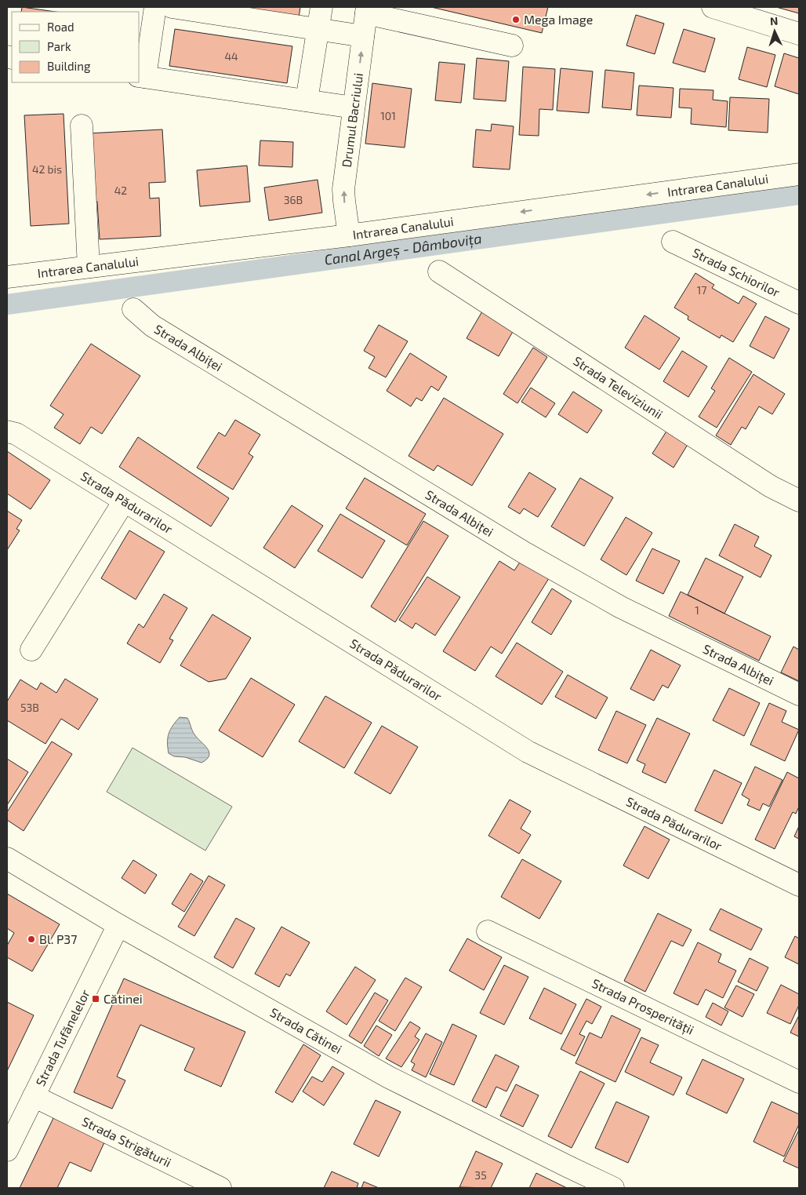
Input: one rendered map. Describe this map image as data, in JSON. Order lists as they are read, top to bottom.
{
  "streets": {
    "street": [
      "Drumul Bacriului",
      "Intrarea Canalului",
      "Strada Schiorilor",
      "Strada Albiței",
      "Strada Televiziunii",
      "Strada Pădurarilor",
      "Strada Prosperității",
      "Strada Cătinei",
      "Strada Tufănelelor",
      "Strada Strigăturii"
    ]
  },
  "crossings": [
    ["Drumul Bacriului", "Intrarea Canalului"],
    ["Strada Cătinei", "Strada Tufănelelor"],
    ["Strada Tufănelelor", "Strada Strigăturii"]
  ],
  "water": ["Canal Argeș - Dâmbovița"],
  "places": {
    "other": ["Mega Image", "Bl. P37"],
    "transit": ["Cătinei"]
  },
  "house_numbers": [
    "44",
    "101",
    "42 bis",
    "42",
    "36B",
    "17",
    "1",
    "53B",
    "35"
  ],
  "legend": ["Road", "Park", "Building"],
  "north": "top"
}
